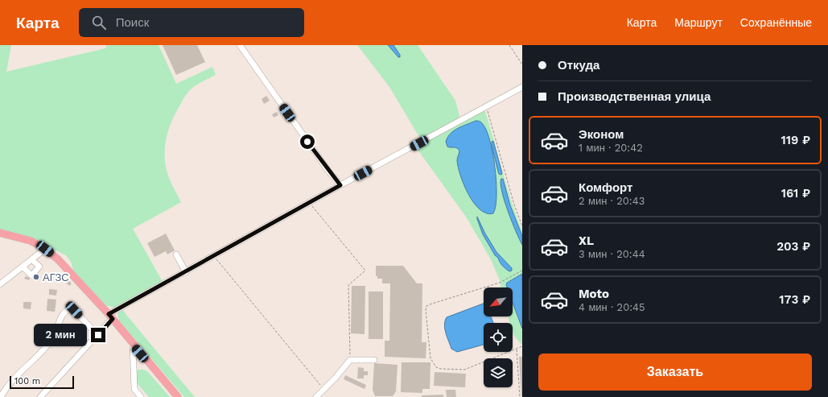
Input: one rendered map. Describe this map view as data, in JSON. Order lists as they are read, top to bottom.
{
  "places": ["АГЗС"],
  "scale_bar": "100 m",
  "north": "bottom left",
  "page": {
    "header": "Карта",
    "search": "Поиск",
    "nav": ["Карта", "Маршрут", "Сохранённые"],
    "banner": ["Откуда", "Производственная улица"],
    "list": [
      {
        "name": "Эконом",
        "note": "1 мин · 20:42",
        "value": "119 ₽"
      },
      {
        "name": "Комфорт",
        "note": "2 мин · 20:43",
        "value": "161 ₽"
      },
      {
        "name": "XL",
        "note": "3 мин · 20:44",
        "value": "203 ₽"
      },
      {
        "name": "Moto",
        "note": "4 мин · 20:45",
        "value": "173 ₽"
      }
    ],
    "bubble": "2 мин",
    "buttons": "Заказать",
    "scale": "100 m"
  }
}
